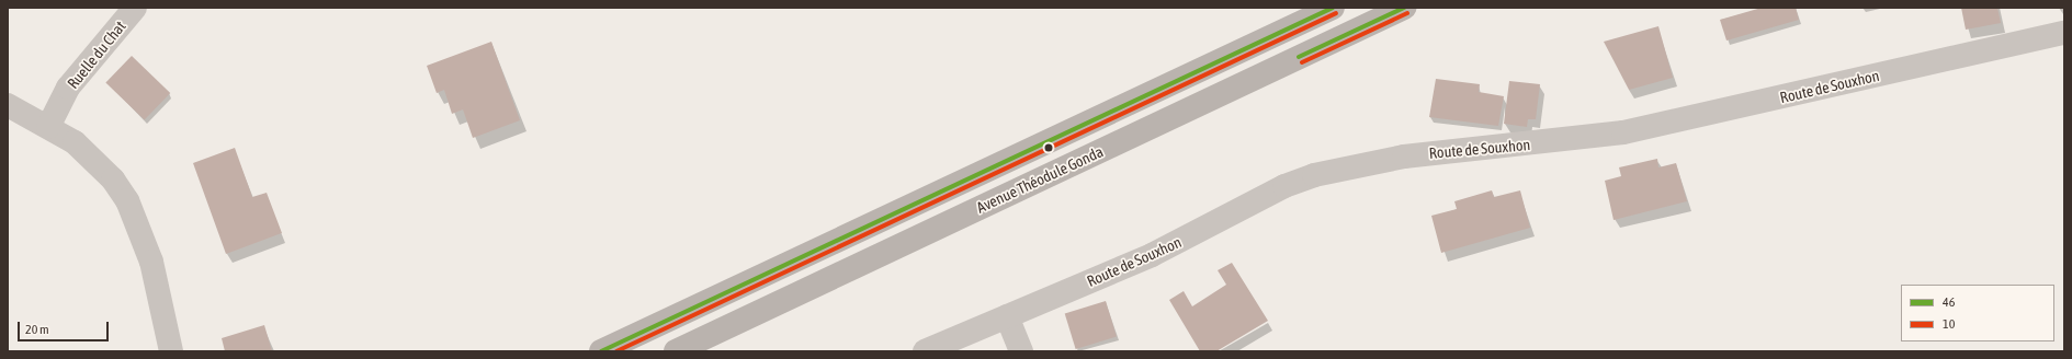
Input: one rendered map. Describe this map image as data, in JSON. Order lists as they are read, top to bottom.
{
  "streets": {
    "main road": ["Avenue Théodule Gonda"],
    "street": ["Ruelle du Chat", "Route de Souxhon"]
  },
  "lines": ["transit line 46", "transit line 10"],
  "legend": ["46", "10"],
  "scale_bar": "20 m"
}
